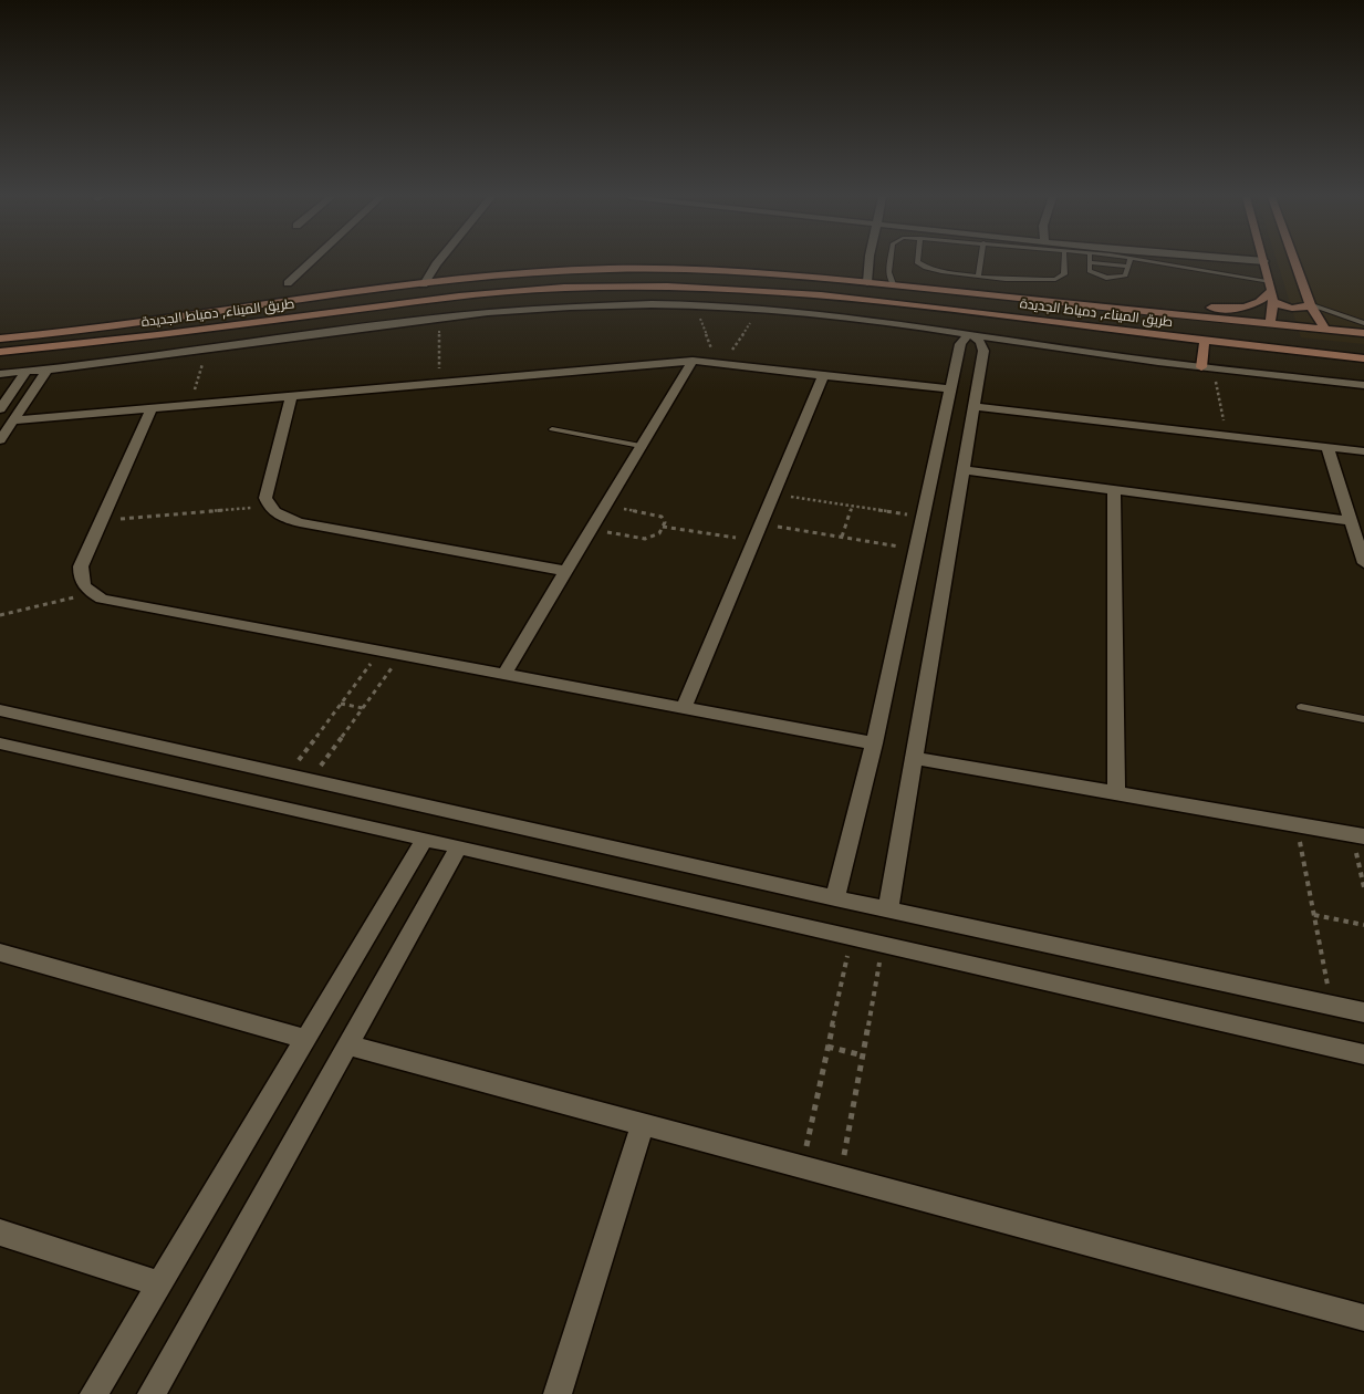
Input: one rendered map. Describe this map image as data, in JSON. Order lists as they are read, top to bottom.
{
  "streets": {
    "main road": ["طريق الميناء, دمياط الجديدة"]
  }
}
